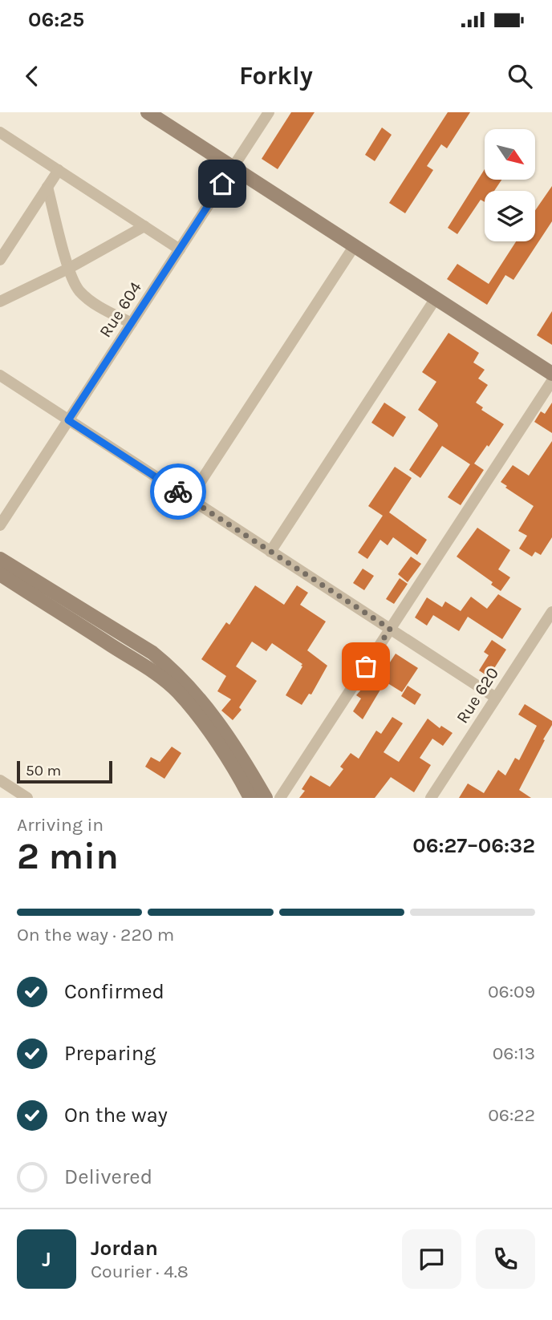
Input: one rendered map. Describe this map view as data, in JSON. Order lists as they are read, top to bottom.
{
  "streets": {
    "street": ["Rue 604", "Rue 620"]
  },
  "scale_bar": "50 m",
  "north": "bottom right",
  "page": {
    "status": "06:25",
    "header": "Forkly",
    "scale": "50 m",
    "heading": ["2 min", "Arriving in", "06:27–06:32"],
    "panel": ["Jordan", "Courier · 4.8"],
    "bar": "On the way · 220 m",
    "list": [
      ["Confirmed", "06:09"],
      ["Preparing", "06:13"],
      ["On the way", "06:22"],
      "Delivered"
    ],
    "round": "J"
  }
}
